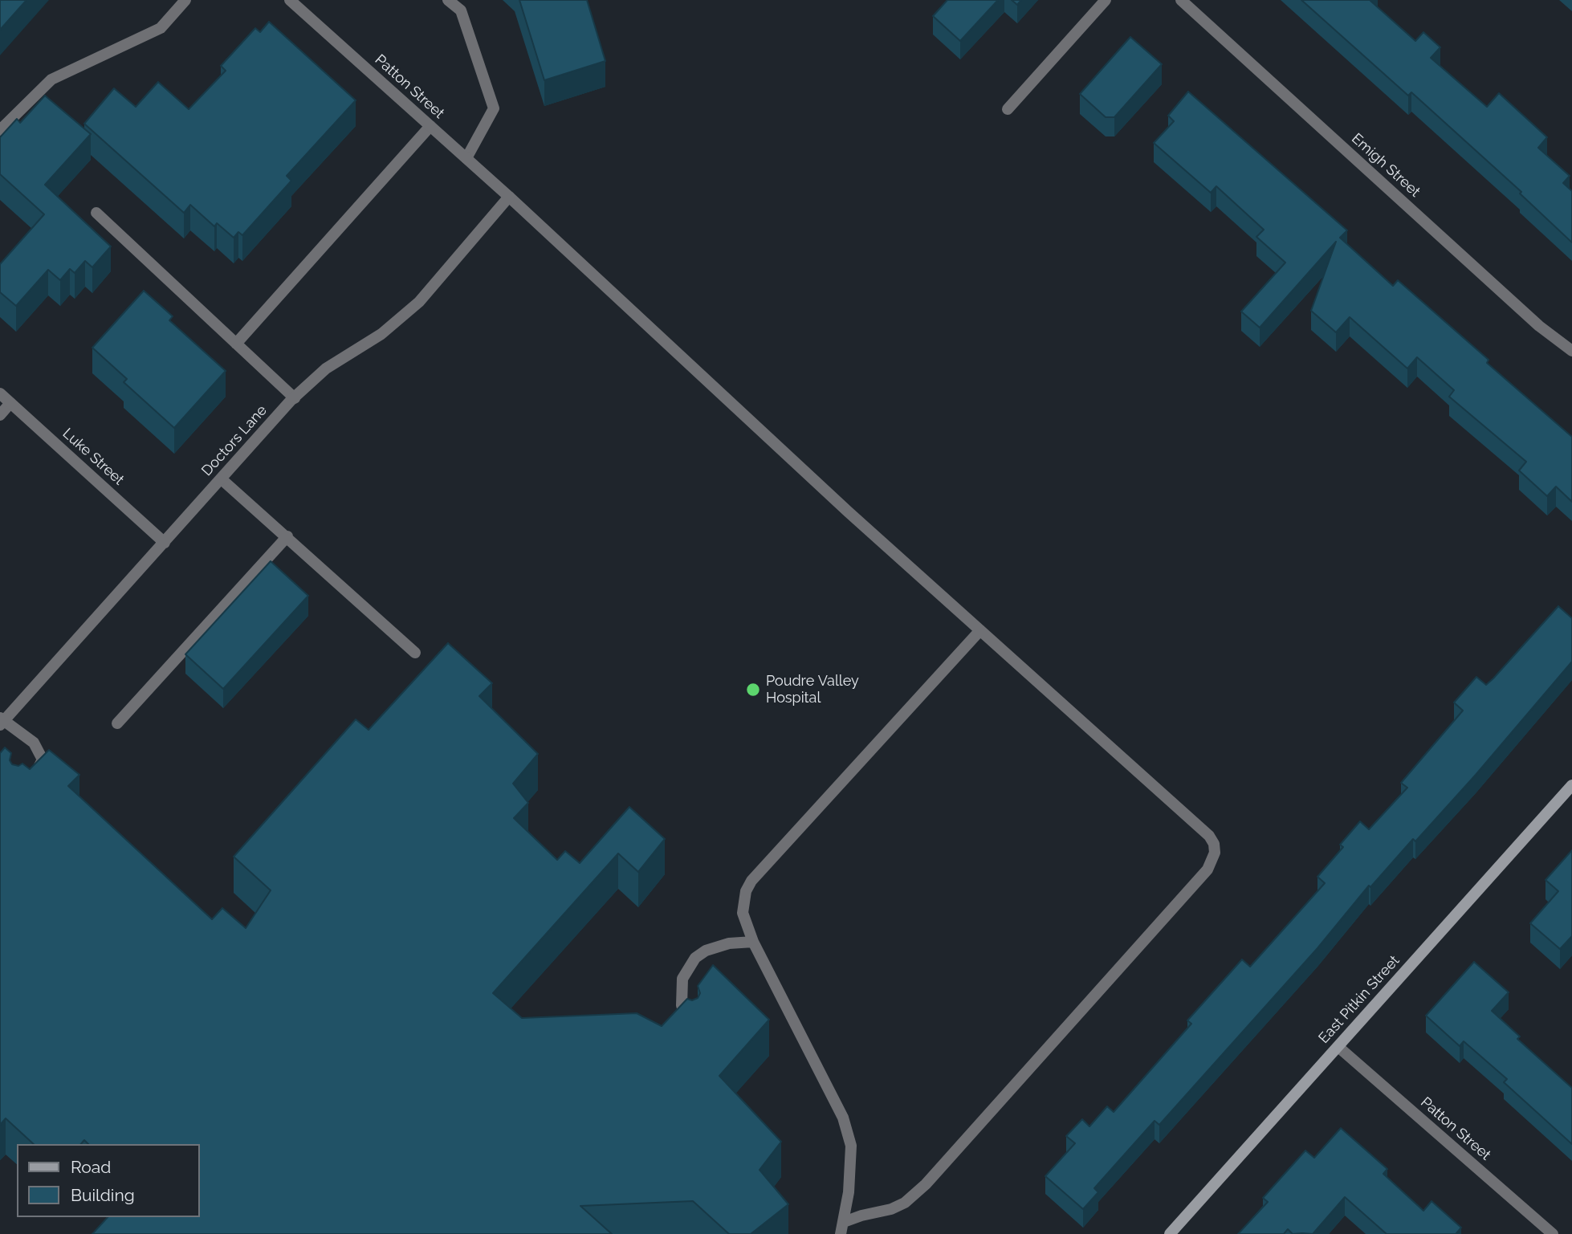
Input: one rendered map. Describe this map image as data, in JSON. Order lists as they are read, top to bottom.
{
  "streets": {
    "street": [
      "Patton Street",
      "Emigh Street",
      "Doctors Lane",
      "Luke Street",
      "East Pitkin Street"
    ]
  },
  "crossings": [
    ["Patton Street", "Doctors Lane"],
    ["Patton Street", "East Pitkin Street"],
    ["Doctors Lane", "Luke Street"]
  ],
  "places": ["Poudre Valley Hospital"],
  "legend": ["Road", "Building"]
}
